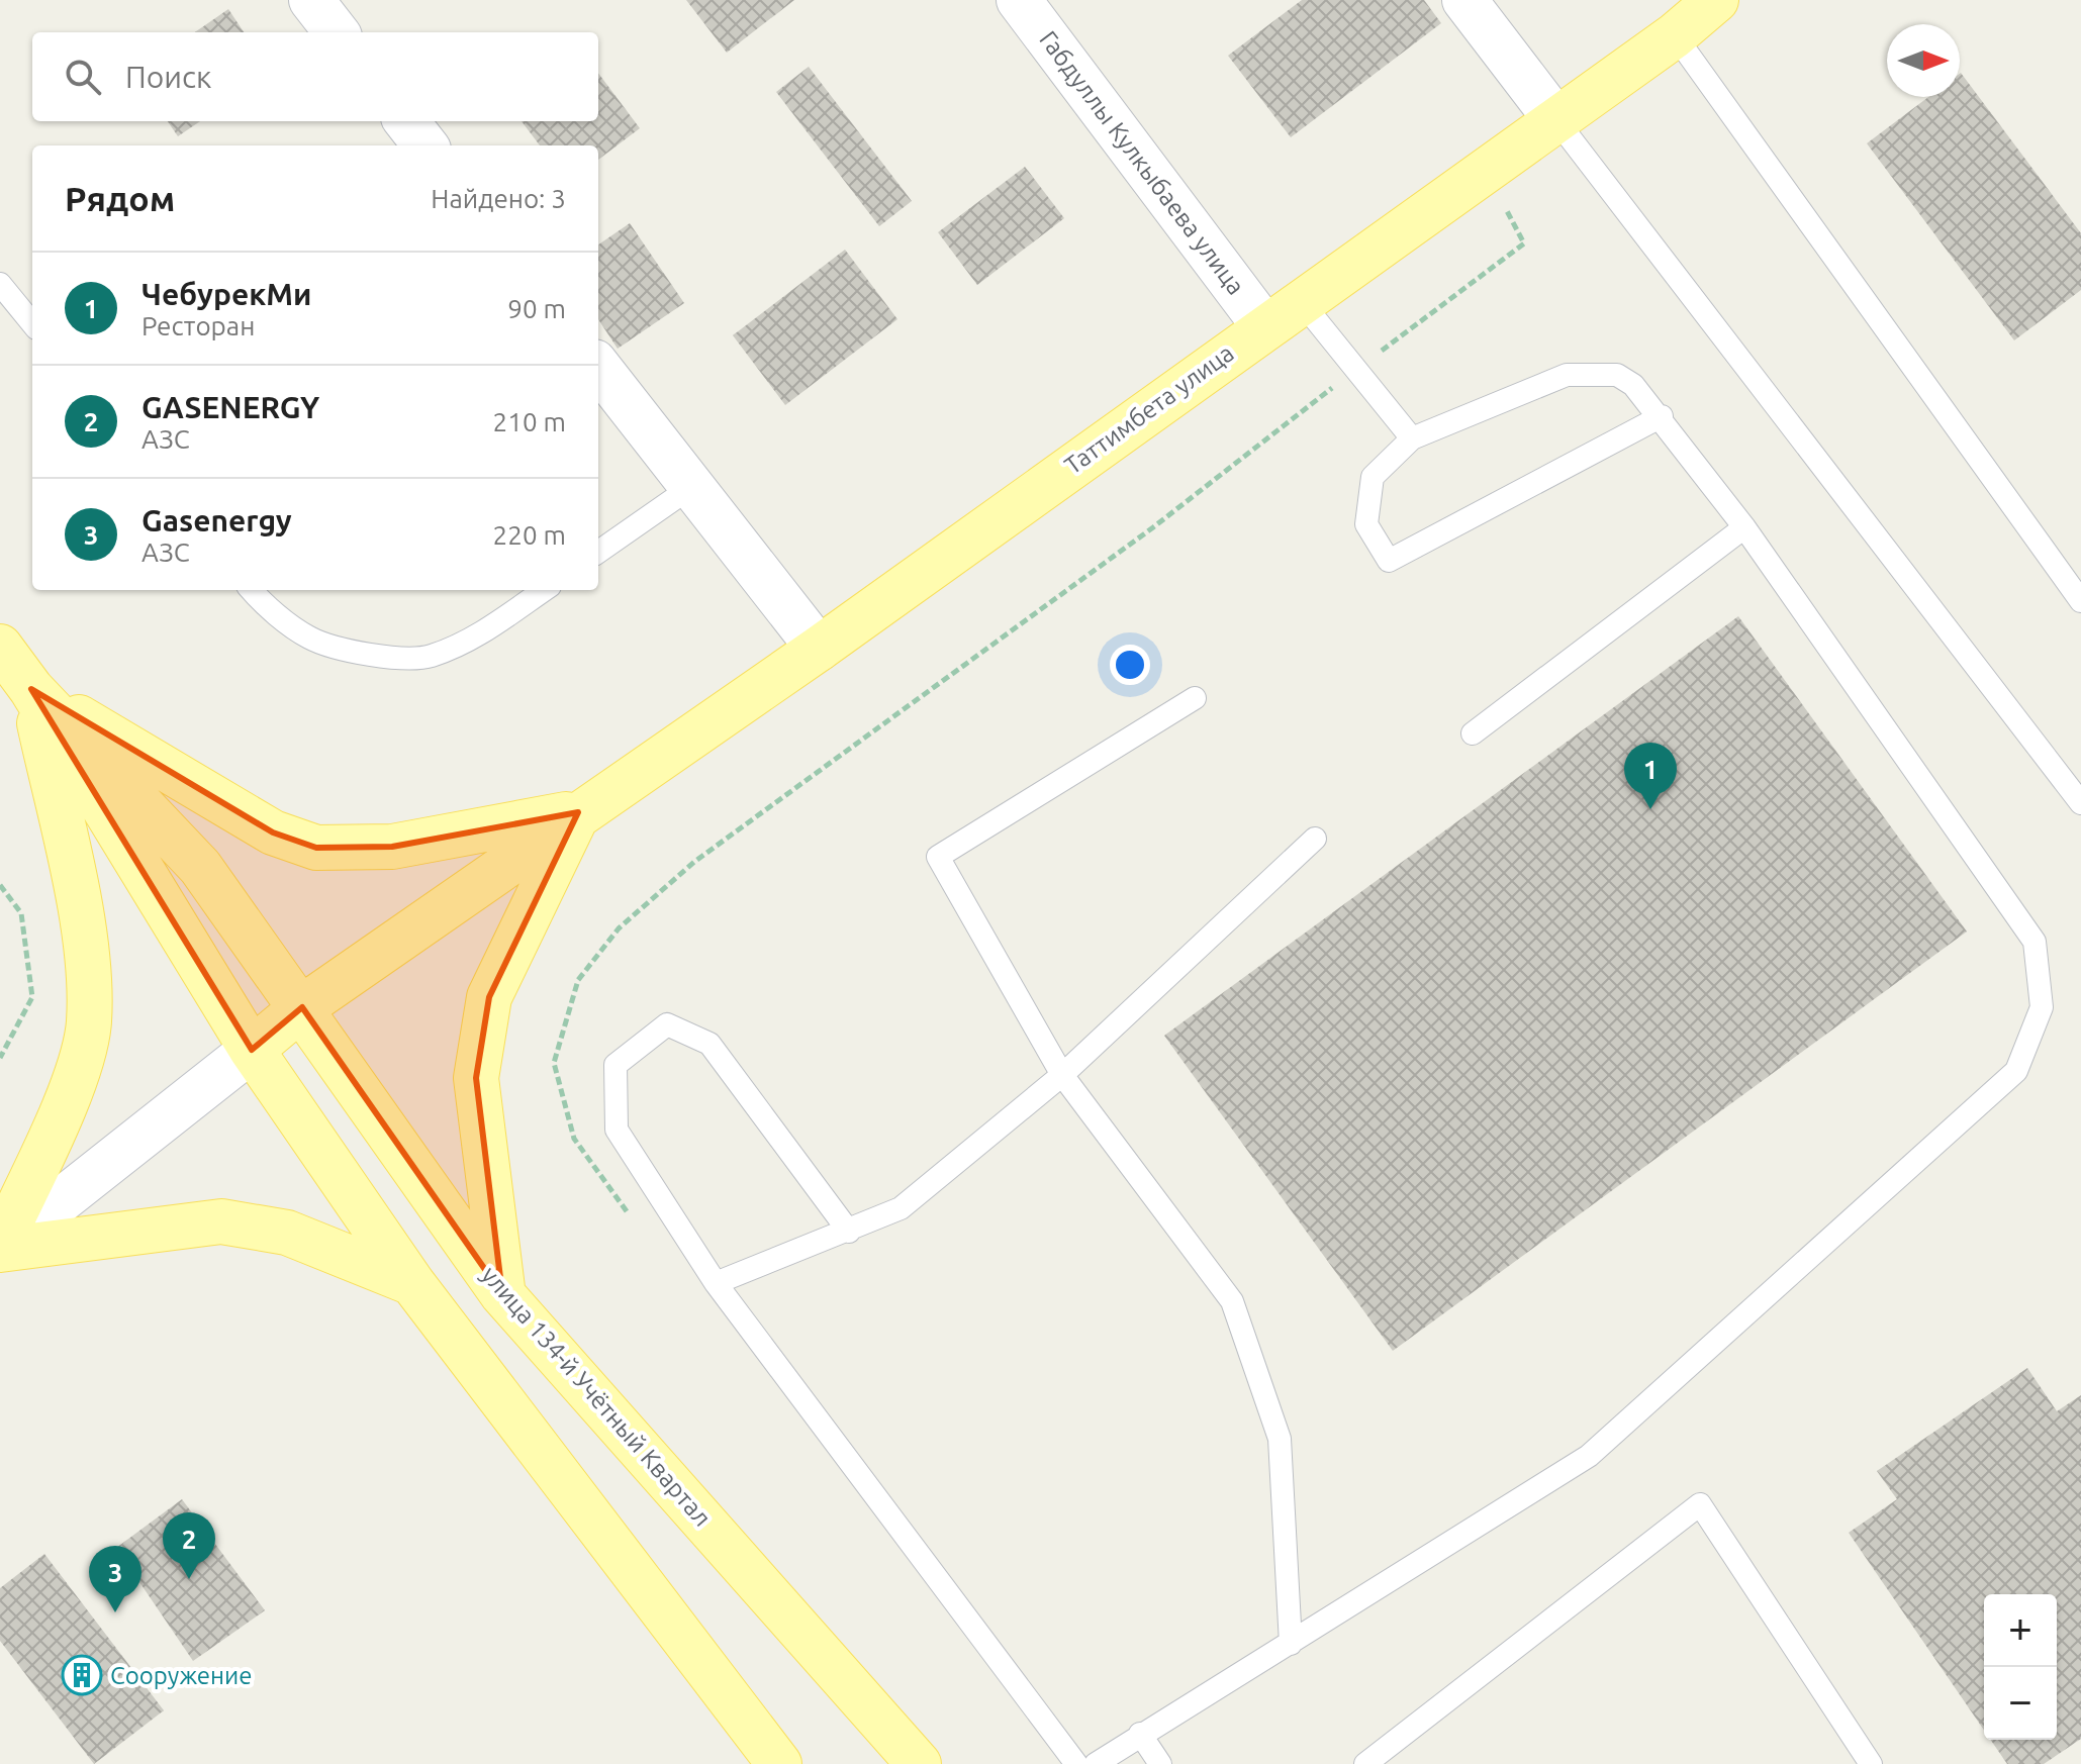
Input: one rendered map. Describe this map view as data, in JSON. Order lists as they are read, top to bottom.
{
  "streets": {
    "main road": ["Таттимбета улица", "улица 134-й Учётный Квартал"],
    "street": ["Габдуллы Кулкыбаева улица"]
  },
  "crossings": [
    ["Габдуллы Кулкыбаева улица", "Таттимбета улица"],
    ["Таттимбета улица", "улица 134-й Учётный Квартал"]
  ],
  "places": {
    "building": ["Сооружение"]
  },
  "north": "right",
  "page": {
    "search": "Поиск",
    "heading": ["Рядом", "Найдено: 3"],
    "list": [
      {
        "mark": "1",
        "name": "ЧебурекМи",
        "note": "Ресторан",
        "value": "90 m"
      },
      {
        "mark": "2",
        "name": "GASENERGY",
        "note": "АЗС",
        "value": "210 m"
      },
      {
        "mark": "3",
        "name": "Gasenergy",
        "note": "АЗС",
        "value": "220 m"
      }
    ],
    "pins": ["1", "2", "3"],
    "map_buttons": ["+", "−"]
  }
}
